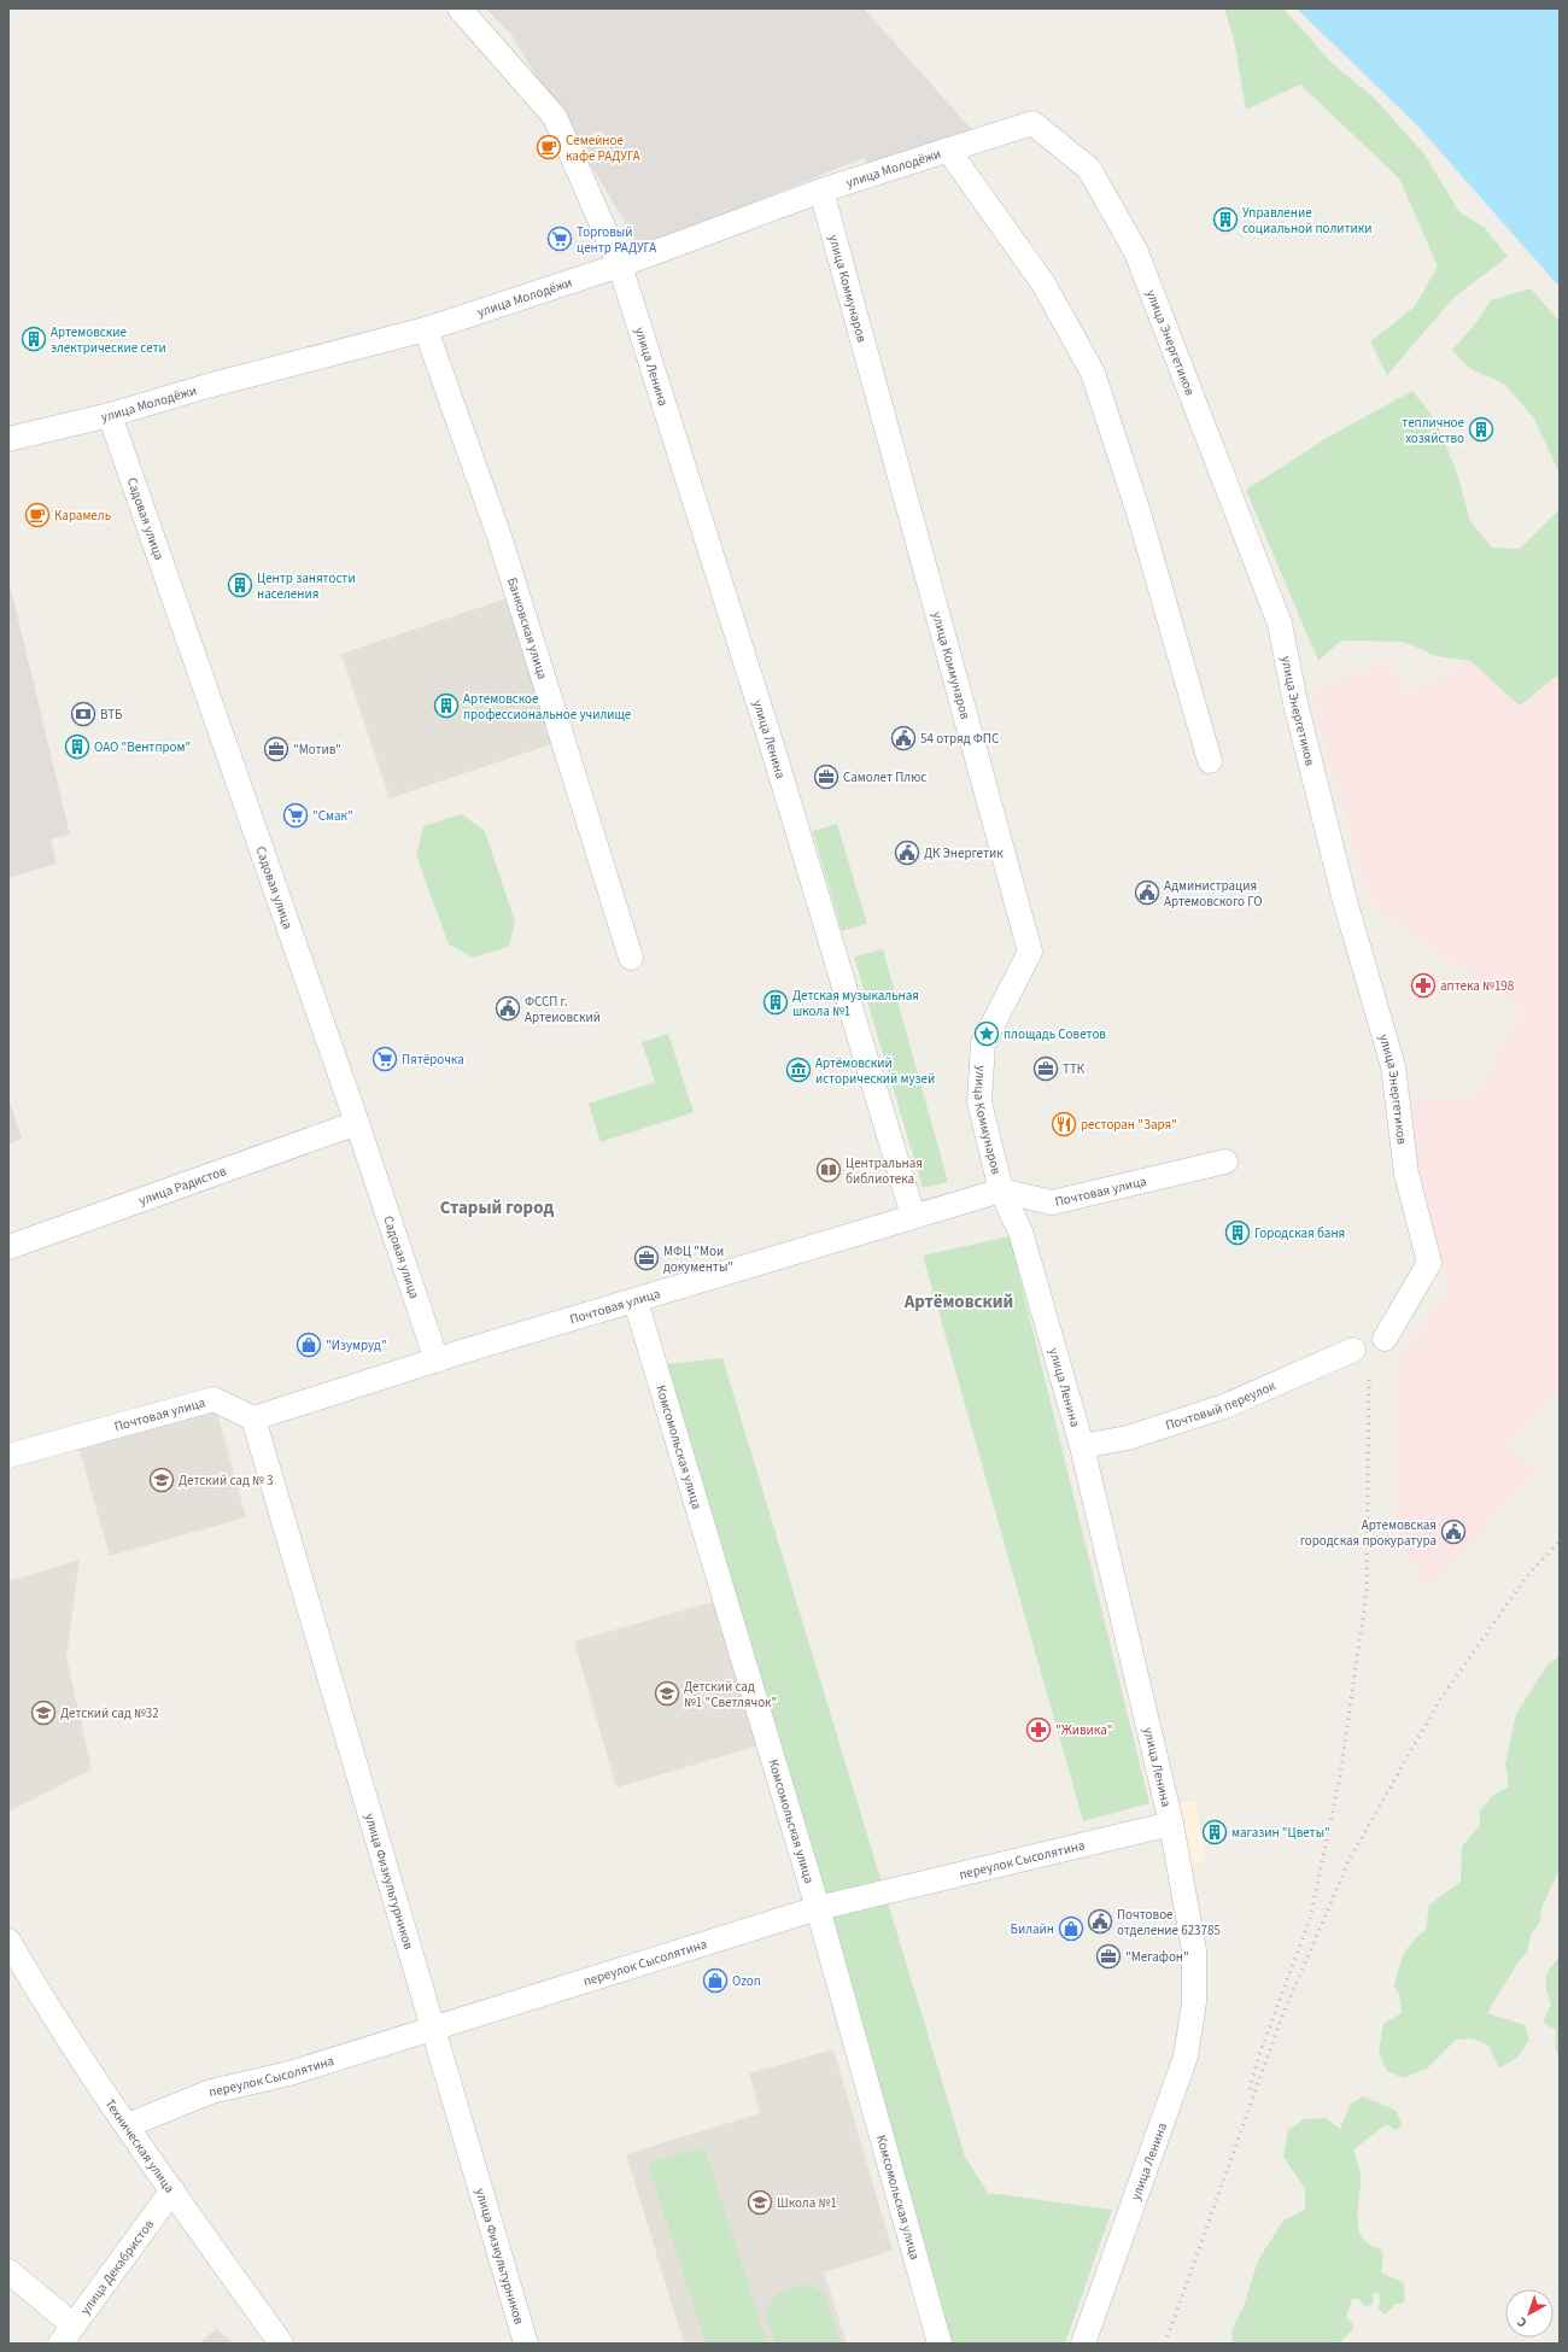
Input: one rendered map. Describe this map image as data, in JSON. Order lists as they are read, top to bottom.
{
  "streets": {
    "street": [
      "улица Молодёжи",
      "улица Коммунаров",
      "улица Энергетиков",
      "улица Ленина",
      "Садовая улица",
      "Банковская улица",
      "улица Радистов",
      "Почтовая улица",
      "Почтовый переулок",
      "Комсомольская улица",
      "переулок Сысолятина",
      "улица Физкультурников",
      "Техническая улица",
      "улица Декабристов"
    ]
  },
  "crossings": [
    ["улица Молодёжи", "улица Коммунаров"],
    ["улица Молодёжи", "улица Энергетиков"],
    ["улица Молодёжи", "улица Ленина"],
    ["улица Молодёжи", "Садовая улица"],
    ["улица Молодёжи", "Банковская улица"],
    ["улица Коммунаров", "улица Ленина"],
    ["улица Коммунаров", "Почтовая улица"],
    ["улица Ленина", "Почтовая улица"],
    ["улица Ленина", "Почтовый переулок"],
    ["улица Ленина", "переулок Сысолятина"],
    ["Садовая улица", "улица Радистов"],
    ["Садовая улица", "Почтовая улица"],
    ["Почтовая улица", "Комсомольская улица"],
    ["Почтовая улица", "улица Физкультурников"],
    ["Комсомольская улица", "переулок Сысолятина"],
    ["переулок Сысолятина", "улица Физкультурников"],
    ["переулок Сысолятина", "Техническая улица"],
    ["Техническая улица", "улица Декабристов"]
  ],
  "districts": ["Старый город", "Артёмовский"],
  "places": {
    "cafe": ["Семейное кафе РАДУГА", "Карамель"],
    "building": [
      "Управление социальной политики",
      "Артемовские электрические сети",
      "тепличное хозяйство",
      "Центр занятости населения",
      "Артемовское профессиональное училище",
      "ОАО \"Вентпром\"",
      "Детская музыкальная школа №1",
      "Городская баня",
      "магазин \"Цветы\""
    ],
    "supermarket": ["Торговый центр РАДУГА", "\"Смак\"", "Пятёрочка"],
    "bank": ["ВТБ"],
    "public building": [
      "54 отряд ФПС",
      "ДК Энергетик",
      "Администрация Артемовского ГО",
      "ФССП г. Артеиовский",
      "Артемовская городская прокуратура",
      "Почтовое отделение 623785"
    ],
    "office": [
      "\"Мотив\"",
      "Самолет Плюс",
      "ТТК",
      "МФЦ \"Мои документы\"",
      "\"Мегафон\""
    ],
    "pharmacy": ["аптека №198", "\"Живика\""],
    "place": ["площадь Советов"],
    "museum": ["Артёмовский исторический музей"],
    "restaurant": ["ресторан \"Заря\""],
    "library": ["Центральная библиотека"],
    "shop": ["\"Изумруд\"", "Билайн", "Ozon"],
    "school or university": [
      "Детский сад № 3",
      "Детский сад №1 \"Светлячок\"",
      "Детский сад №32",
      "Школа №1"
    ]
  },
  "north": "bottom left"
}
